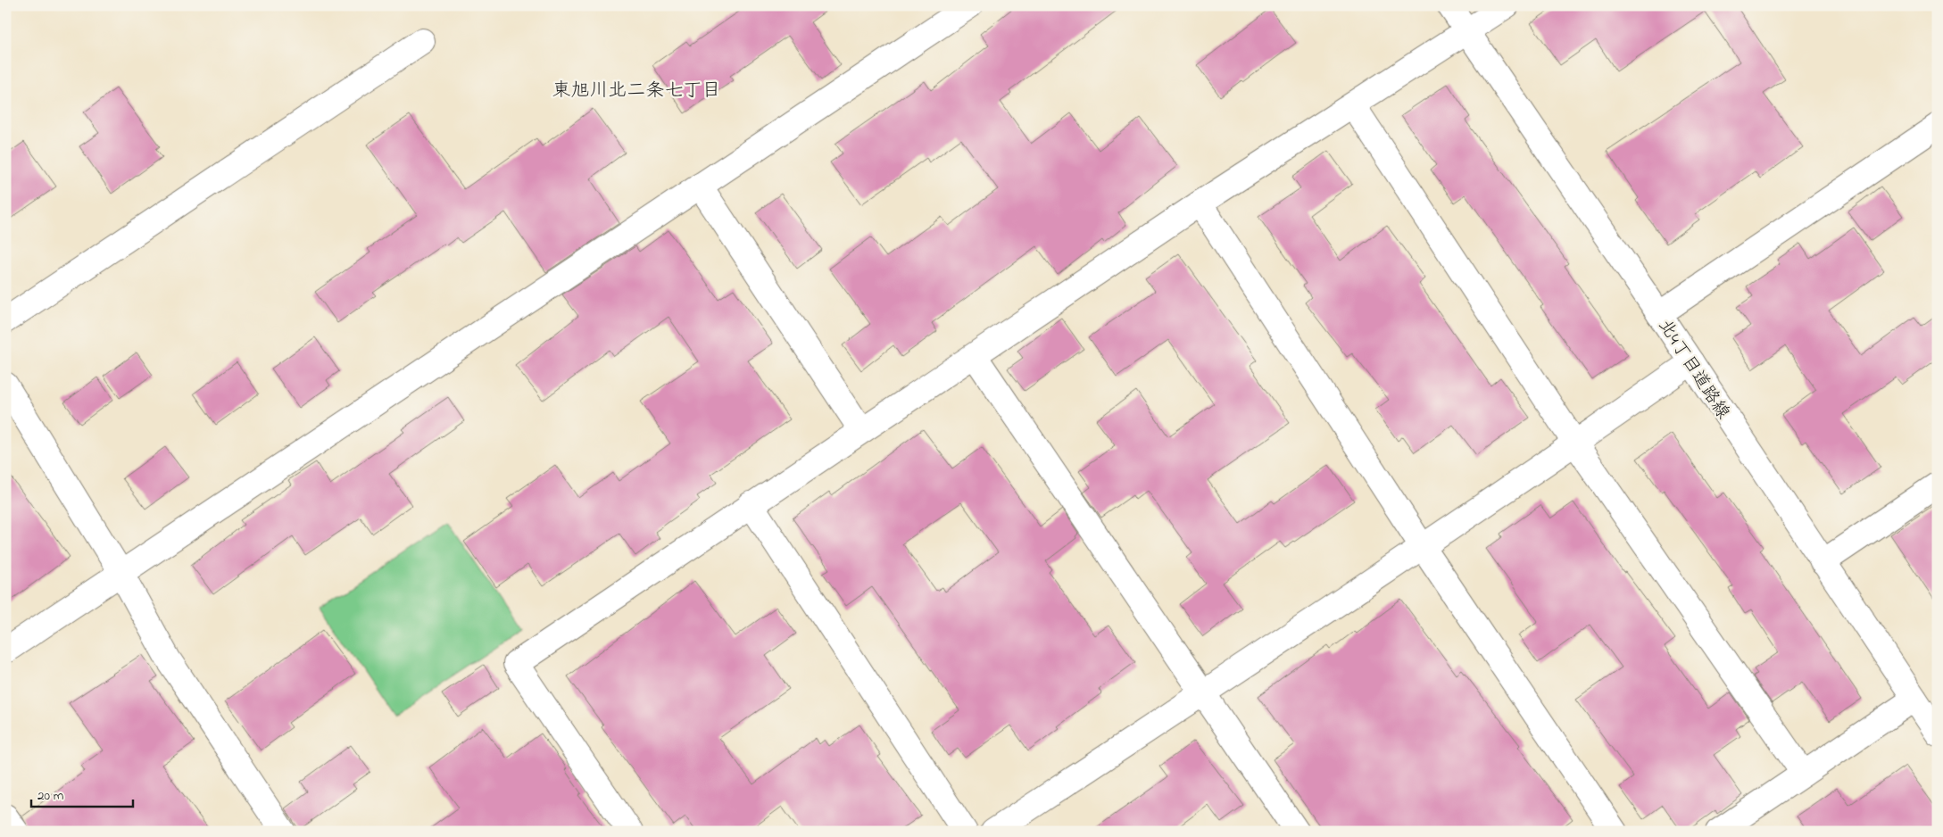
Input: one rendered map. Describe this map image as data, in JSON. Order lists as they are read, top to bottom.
{
  "streets": {
    "street": ["北4丁目道路線"]
  },
  "districts": ["東旭川北二条七丁目"],
  "scale_bar": "20 m"
}
